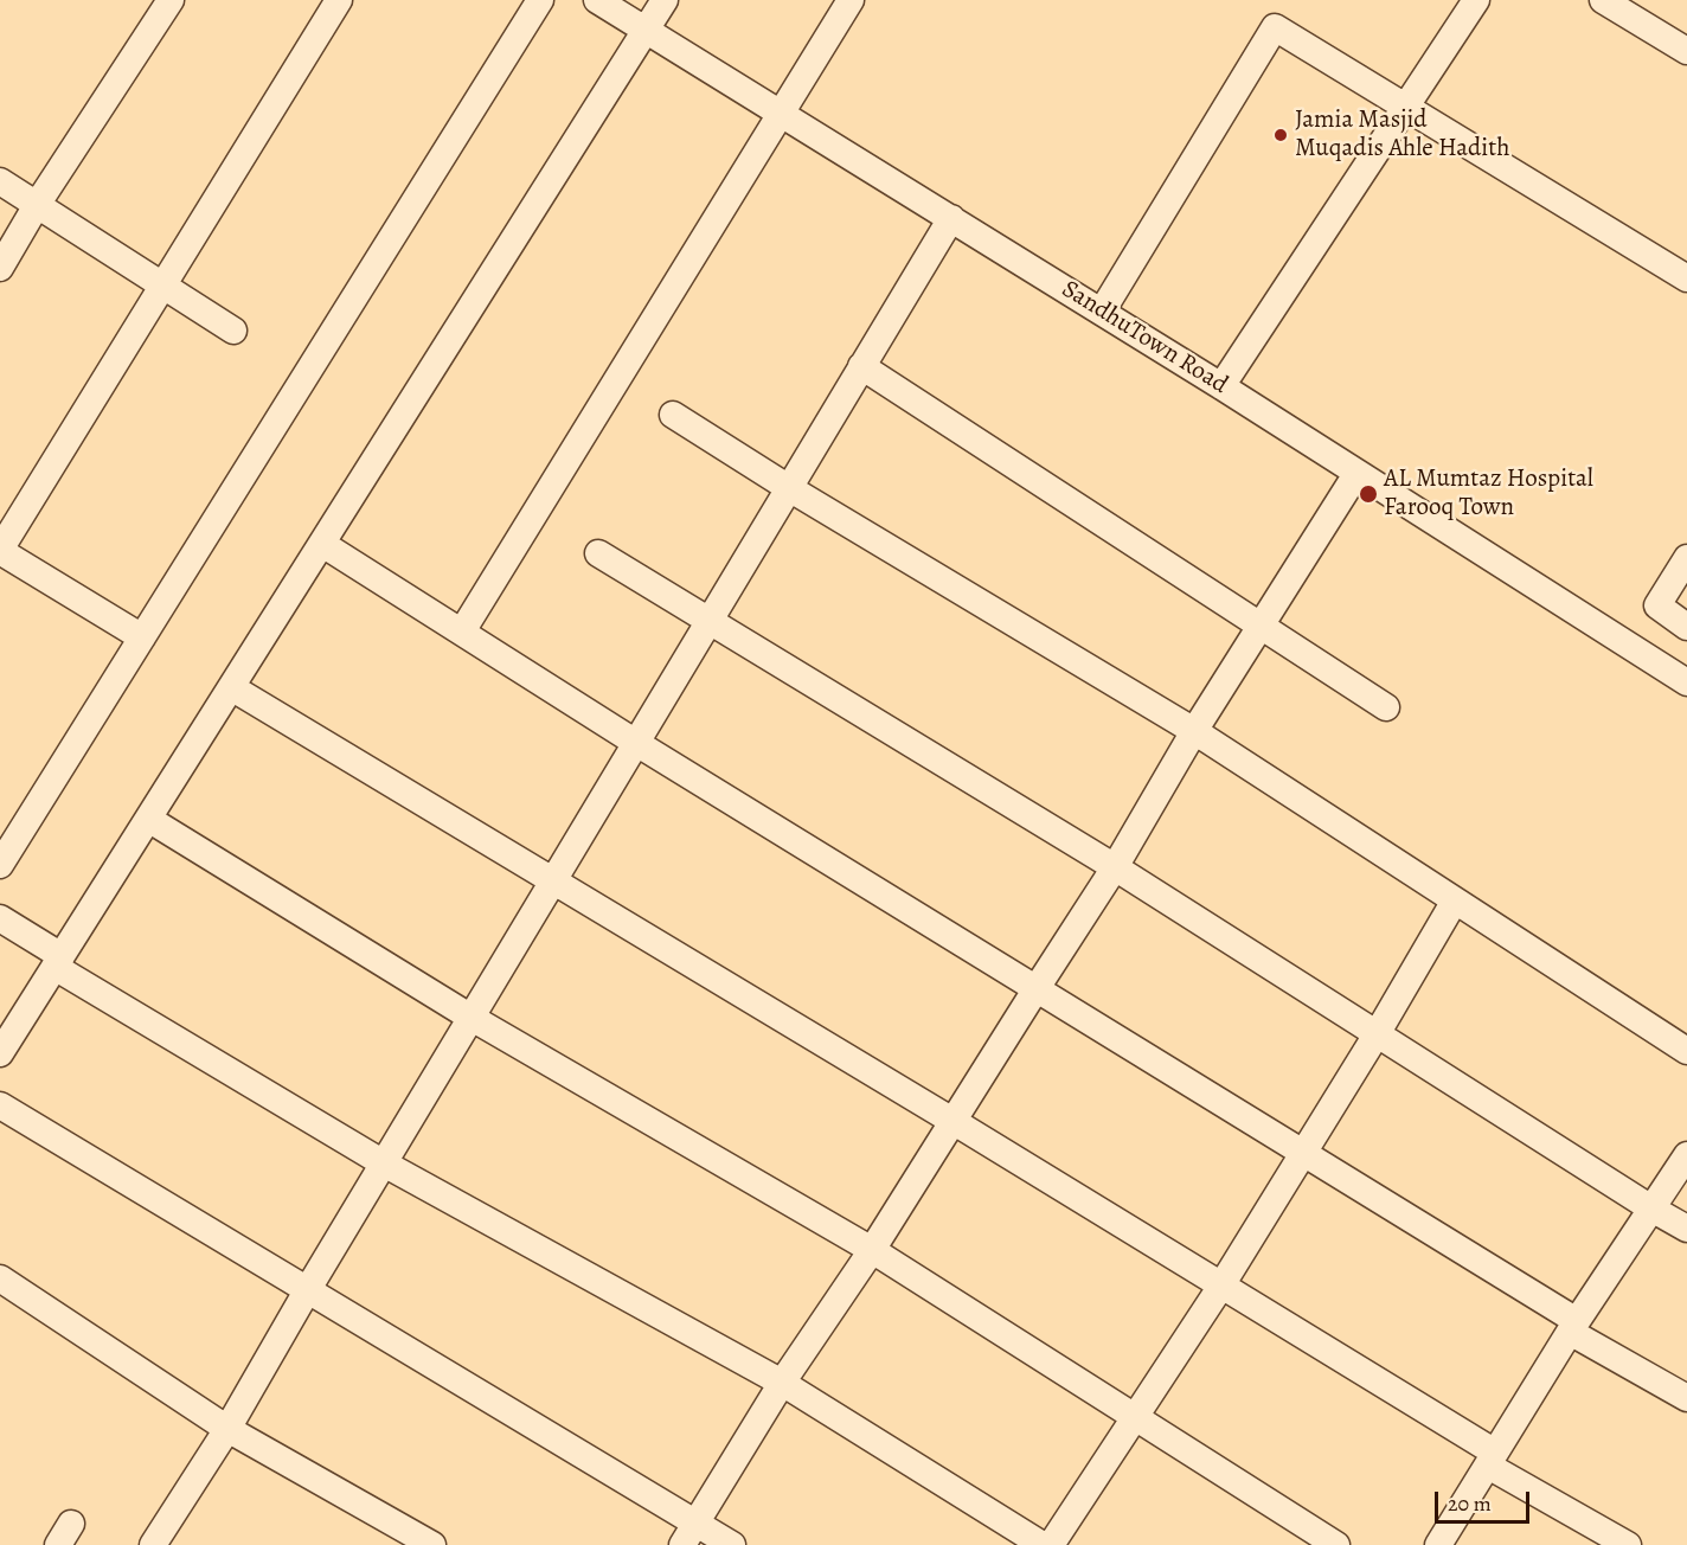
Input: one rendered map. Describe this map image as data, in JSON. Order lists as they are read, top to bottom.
{
  "streets": {
    "street": ["SandhuTown Road"]
  },
  "places": ["Jamia Masjid Muqadis Ahle Hadith", "AL Mumtaz Hospital Farooq Town"],
  "scale_bar": "20 m"
}
